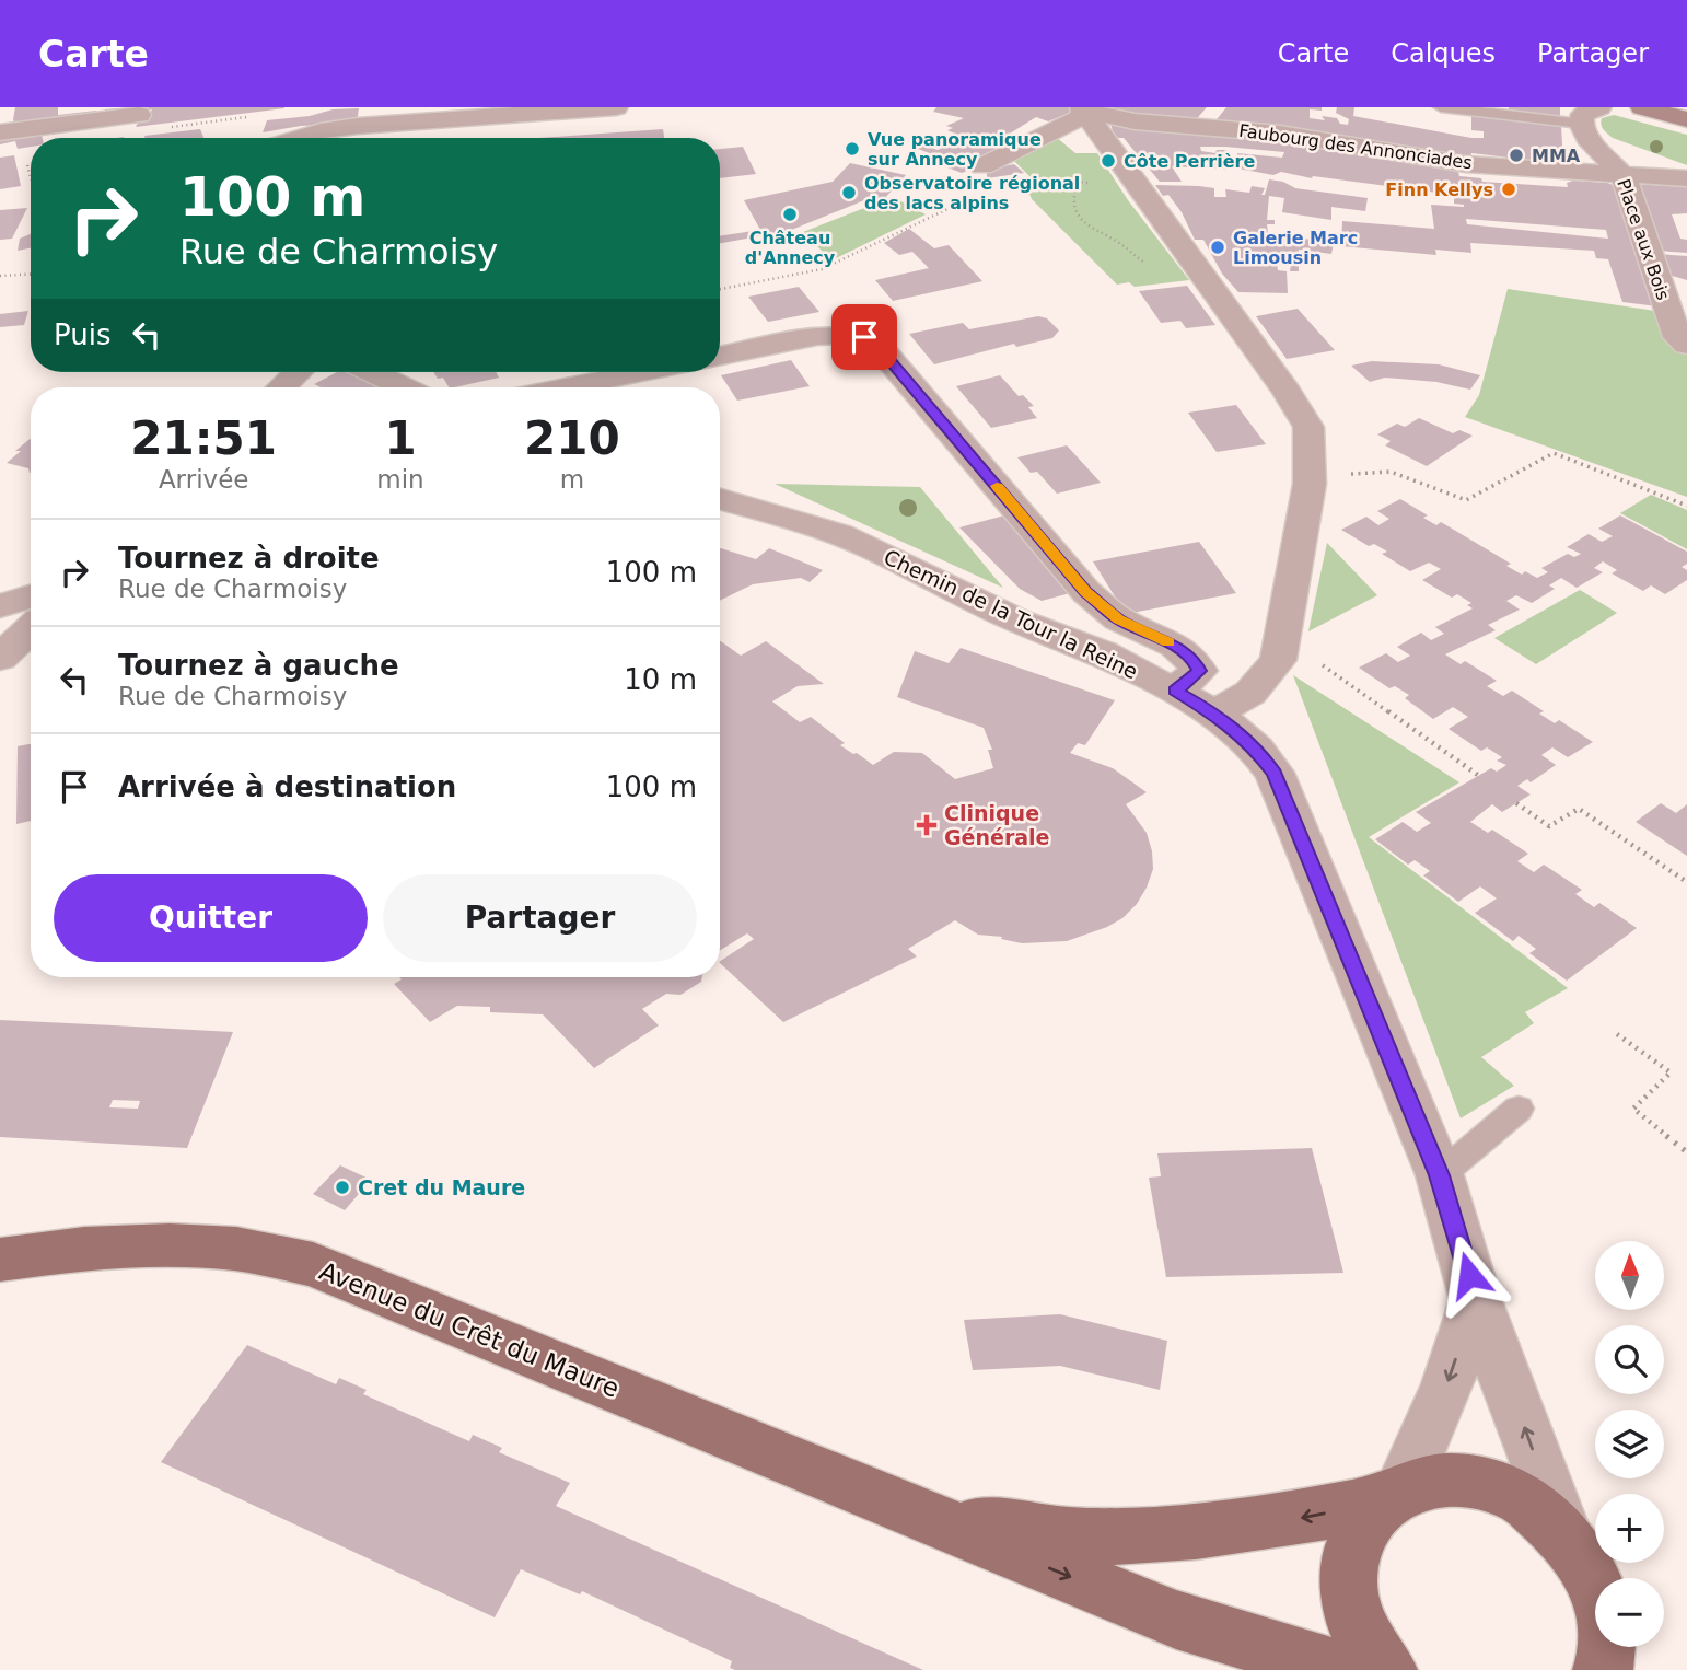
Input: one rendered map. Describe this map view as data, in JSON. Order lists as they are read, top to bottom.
{
  "streets": {
    "main road": ["Avenue du Crêt du Maure"],
    "street": ["Faubourg des Annonciades", "Place aux Bois", "Chemin de la Tour la Reine"]
  },
  "crossings": [
    ["Faubourg des Annonciades", "Place aux Bois"],
    ["Chemin de la Tour la Reine", "Avenue du Crêt du Maure"]
  ],
  "places": {
    "other": [
      "Vue panoramique sur Annecy",
      "MMA",
      "Côte Perrière",
      "Finn Kellys",
      "Observatoire régional des lacs alpins",
      "Château d'Annecy",
      "Galerie Marc Limousin",
      "Cret du Maure"
    ],
    "health": ["Clinique Générale"]
  },
  "north": "top",
  "page": {
    "header": "Carte",
    "nav": ["Carte", "Calques", "Partager"],
    "turn": ["100 m", "Rue de Charmoisy"],
    "then": "Puis",
    "eta": [
      "21:51",
      "Arrivée",
      "1",
      "min",
      "210",
      "m"
    ],
    "list": [
      {
        "name": "Tournez à droite",
        "note": "Rue de Charmoisy",
        "value": "100 m"
      },
      {
        "name": "Tournez à gauche",
        "note": "Rue de Charmoisy",
        "value": "10 m"
      },
      {
        "name": "Arrivée à destination",
        "value": "100 m"
      }
    ],
    "buttons": ["Quitter", "Partager"],
    "map_buttons": ["+", "−"]
  }
}
